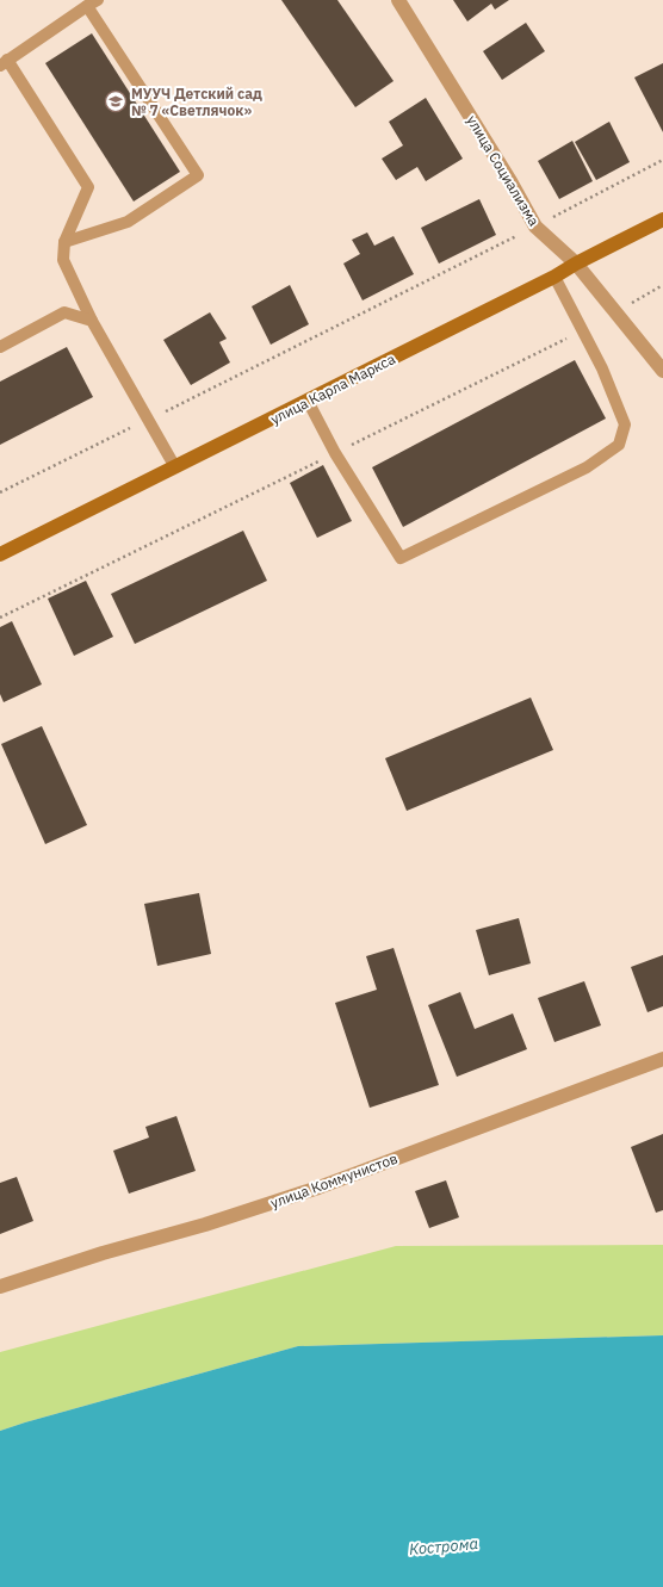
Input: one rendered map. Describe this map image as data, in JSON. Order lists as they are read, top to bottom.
{
  "streets": {
    "main road": ["улица Карла Маркса"],
    "street": ["улица Социализма", "улица Коммунистов"]
  },
  "crossings": [
    ["улица Социализма", "улица Карла Маркса"]
  ],
  "water": ["Кострома"],
  "places": {
    "school or university": ["МУУЧ Детский сад № 7 «Светлячок»"]
  }
}
